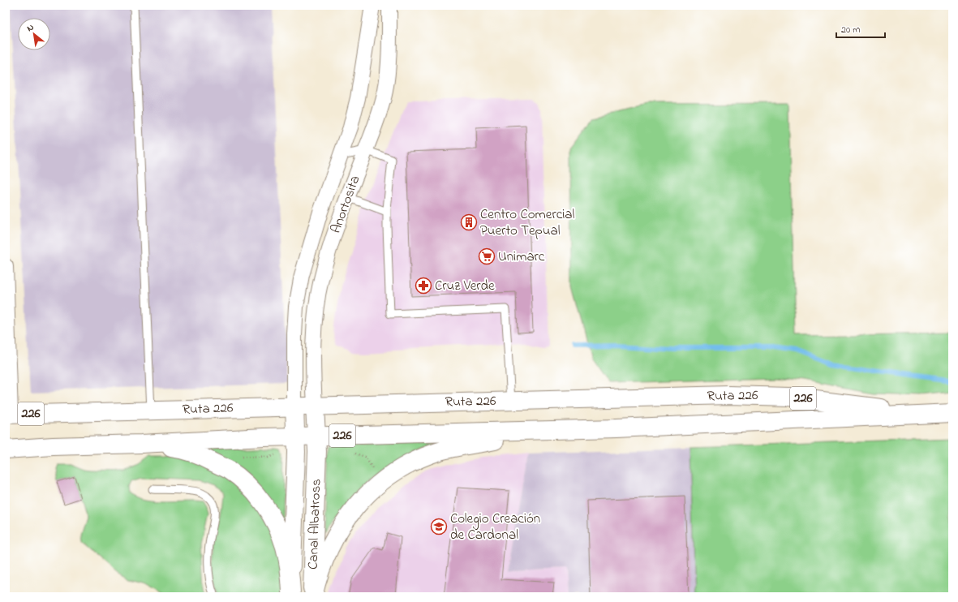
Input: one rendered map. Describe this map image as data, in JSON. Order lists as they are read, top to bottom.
{
  "streets": {
    "main road": ["Ruta 226", "226", "Canal Albatross"],
    "street": ["Anortosita"]
  },
  "crossings": [
    ["Anortosita", "Ruta 226"],
    ["Anortosita", "Canal Albatross"],
    ["Ruta 226", "Canal Albatross"]
  ],
  "places": {
    "building": ["Centro Comercial Puerto Tepual"],
    "supermarket": ["Unimarc"],
    "pharmacy": ["Cruz Verde"],
    "school or university": ["Colegio Creación de Cardonal"]
  },
  "scale_bar": "20 m",
  "north": "top left"
}
